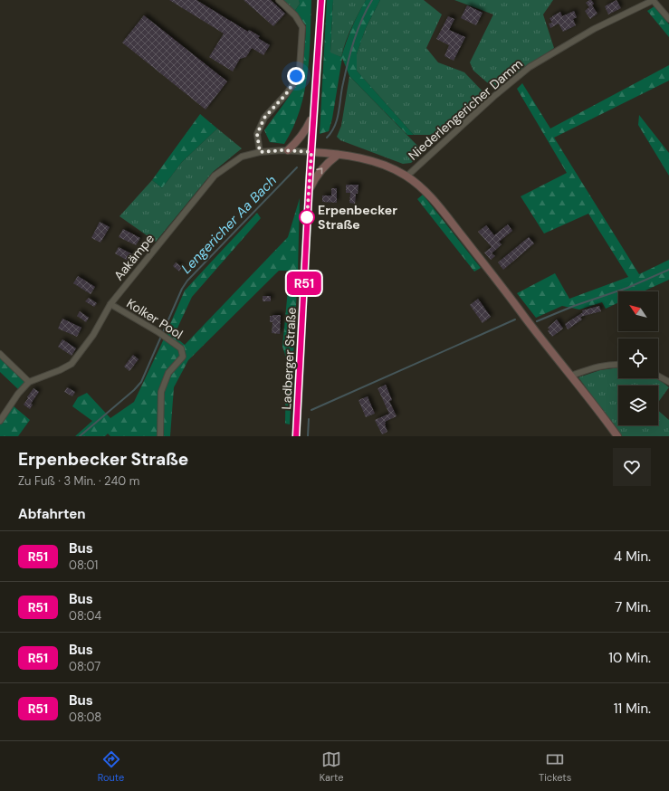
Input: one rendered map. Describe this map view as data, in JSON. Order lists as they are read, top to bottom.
{
  "streets": {
    "main road": ["Ladberger Straße"],
    "street": ["Niederlengericher Damm", "Aakämpe", "Kolker Pool"]
  },
  "crossings": [
    ["Aakämpe", "Kolker Pool"],
    ["Aakämpe", "Ladberger Straße"]
  ],
  "water": ["Lengericher Aa Bach"],
  "places": ["Erpenbecker Straße"],
  "lines": ["bus line R51"],
  "north": "top left",
  "page": {
    "on_map": "R51",
    "heading": [
      ["Erpenbecker Straße", "Zu Fuß · 3 Min. · 240 m"],
      "Abfahrten"
    ],
    "list": [
      {
        "mark": "R51",
        "name": "Bus",
        "note": "08:01",
        "value": "4 Min."
      },
      {
        "mark": "R51",
        "name": "Bus",
        "note": "08:04",
        "value": "7 Min."
      },
      {
        "mark": "R51",
        "name": "Bus",
        "note": "08:07",
        "value": "10 Min."
      },
      {
        "mark": "R51",
        "name": "Bus",
        "note": "08:08",
        "value": "11 Min."
      }
    ],
    "tabs": ["Route", "Karte", "Tickets"]
  }
}
